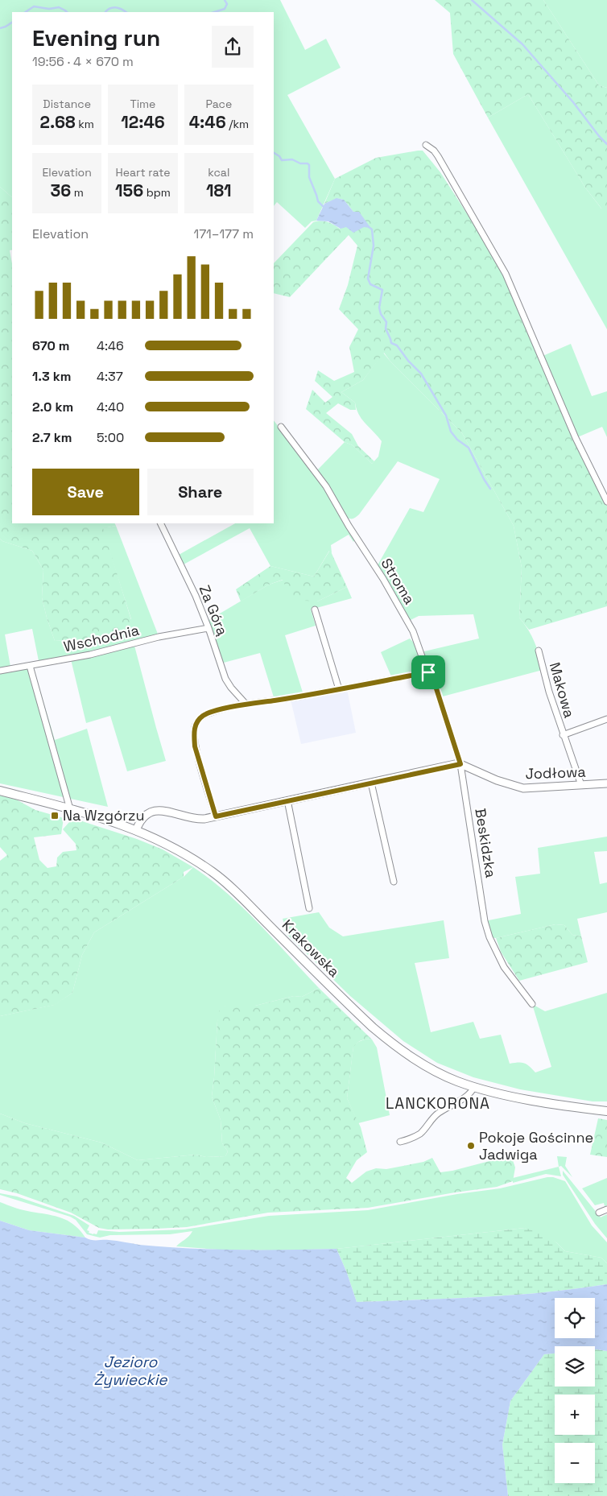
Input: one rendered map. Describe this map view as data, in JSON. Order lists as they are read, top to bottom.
{
  "streets": {
    "main road": ["Krakowska"],
    "street": [
      "Stroma",
      "Za Górą",
      "Wschodnia",
      "Makowa",
      "Jodłowa",
      "Beskidzka"
    ]
  },
  "crossings": [
    ["Stroma", "Jodłowa"],
    ["Stroma", "Beskidzka"],
    ["Za Górą", "Wschodnia"],
    ["Makowa", "Jodłowa"],
    ["Jodłowa", "Beskidzka"]
  ],
  "districts": ["LANCKORONA"],
  "water": ["Jezioro Żywieckie"],
  "places": {
    "transit": ["Na Wzgórzu"],
    "other": ["Pokoje Gościnne Jadwiga"]
  },
  "page": {
    "heading": ["Evening run", "19:56 · 4 × 670 m"],
    "stats": [
      ["Distance", "2.68 km"],
      ["Time", "12:46"],
      ["Pace", "4:46 /km"],
      ["Elevation", "36 m"],
      ["Heart rate", "156 bpm"],
      ["kcal", "181"]
    ],
    "chart": ["Elevation", "171–177 m"],
    "list": [
      {
        "name": "670 m",
        "note": "4:46"
      },
      {
        "name": "1.3 km",
        "note": "4:37"
      },
      {
        "name": "2.0 km",
        "note": "4:40"
      },
      {
        "name": "2.7 km",
        "note": "5:00"
      }
    ],
    "buttons": ["Save", "Share"],
    "map_buttons": ["+", "−"]
  }
}
